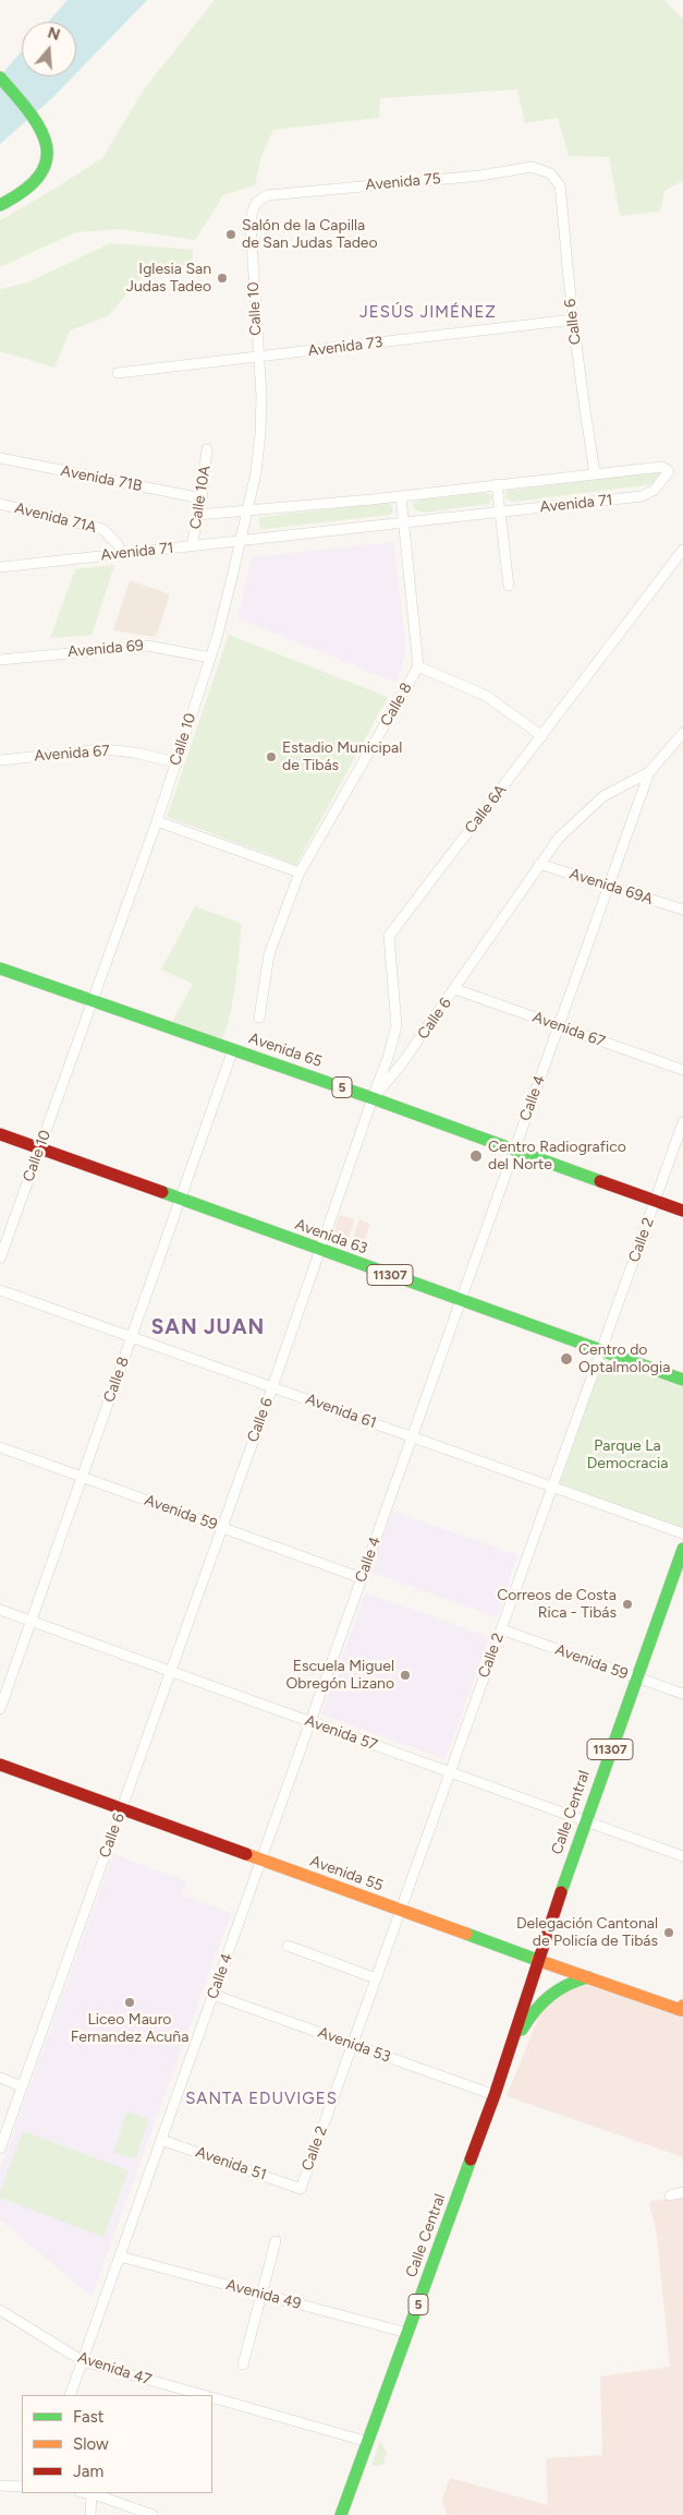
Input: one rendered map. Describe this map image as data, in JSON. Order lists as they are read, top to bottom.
{
  "streets": {
    "main road": [
      "Avenida 65",
      "5",
      "Avenida 63",
      "11307",
      "Calle Central",
      "Avenida 55"
    ],
    "street": [
      "Avenida 75",
      "Calle 10",
      "Calle 6",
      "Avenida 73",
      "Avenida 71B",
      "Calle 10A",
      "Avenida 71",
      "Avenida 71A",
      "Avenida 69",
      "Calle 8",
      "Avenida 67",
      "Calle 6A",
      "Avenida 69A",
      "Calle 4",
      "Calle 2",
      "Avenida 61",
      "Avenida 59",
      "Avenida 57",
      "Avenida 53",
      "Avenida 51",
      "Avenida 49",
      "Avenida 47"
    ]
  },
  "crossings": [
    ["Avenida 75", "Calle 10"],
    ["Avenida 75", "Calle 6"],
    ["Calle 10", "Avenida 73"],
    ["Calle 10", "Avenida 71"],
    ["Calle 10", "Avenida 69"],
    ["Calle 10", "Avenida 67"],
    ["Calle 10", "Avenida 65"],
    ["Calle 10", "Avenida 63"],
    ["Calle 6", "Avenida 73"],
    ["Calle 6", "Avenida 71"],
    ["Calle 6", "Avenida 67"],
    ["Calle 6", "Calle 6A"],
    ["Calle 6", "Avenida 69A"],
    ["Calle 6", "Avenida 65"],
    ["Calle 6", "Calle 4"],
    ["Calle 6", "Avenida 63"],
    ["Calle 6", "Avenida 61"],
    ["Calle 6", "Avenida 59"],
    ["Calle 6", "Avenida 57"],
    ["Calle 6", "Avenida 55"],
    ["Avenida 71B", "Calle 10A"],
    ["Calle 10A", "Avenida 71"],
    ["Avenida 71", "Avenida 71A"],
    ["Avenida 71", "Calle 8"],
    ["Calle 8", "Avenida 65"],
    ["Calle 8", "Avenida 63"],
    ["Calle 8", "Avenida 61"],
    ["Calle 8", "Avenida 59"],
    ["Calle 8", "Avenida 57"],
    ["Avenida 67", "Calle 4"],
    ["Calle 6A", "Avenida 65"],
    ["Avenida 69A", "Calle 4"],
    ["Avenida 65", "Calle 4"],
    ["Avenida 65", "Calle 2"],
    ["Calle 4", "Avenida 63"],
    ["Calle 4", "Avenida 61"],
    ["Calle 4", "Avenida 59"],
    ["Calle 4", "Avenida 57"],
    ["Calle 4", "Avenida 55"],
    ["Calle 4", "Avenida 53"],
    ["Calle 4", "Avenida 51"],
    ["Calle 4", "Avenida 49"],
    ["Calle 4", "Avenida 47"],
    ["Avenida 63", "Calle 2"],
    ["Calle 2", "Avenida 61"],
    ["Calle 2", "Avenida 59"],
    ["Calle 2", "Avenida 57"],
    ["Calle 2", "Avenida 55"],
    ["Calle 2", "Avenida 53"],
    ["Calle 2", "Avenida 51"],
    ["Avenida 59", "Calle Central"],
    ["Avenida 57", "Calle Central"],
    ["Calle Central", "Avenida 55"],
    ["Calle Central", "Avenida 53"],
    ["Calle Central", "Avenida 49"],
    ["Calle Central", "Avenida 47"]
  ],
  "districts": ["JESÚS JIMÉNEZ", "SAN JUAN", "SANTA EDUVIGES"],
  "parks": ["Parque La Democracia"],
  "places": [
    "Salón de la Capilla de San Judas Tadeo",
    "Iglesia San Judas Tadeo",
    "Estadio Municipal de Tibás",
    "Centro Radiografico del Norte",
    "Centro do Optalmologia",
    "Correos de Costa Rica - Tibás",
    "Escuela Miguel Obregón Lizano",
    "Delegación Cantonal de Policía de Tibás",
    "Liceo Mauro Fernandez Acuña"
  ],
  "legend": ["Fast", "Slow", "Jam"],
  "north": "top"
}
